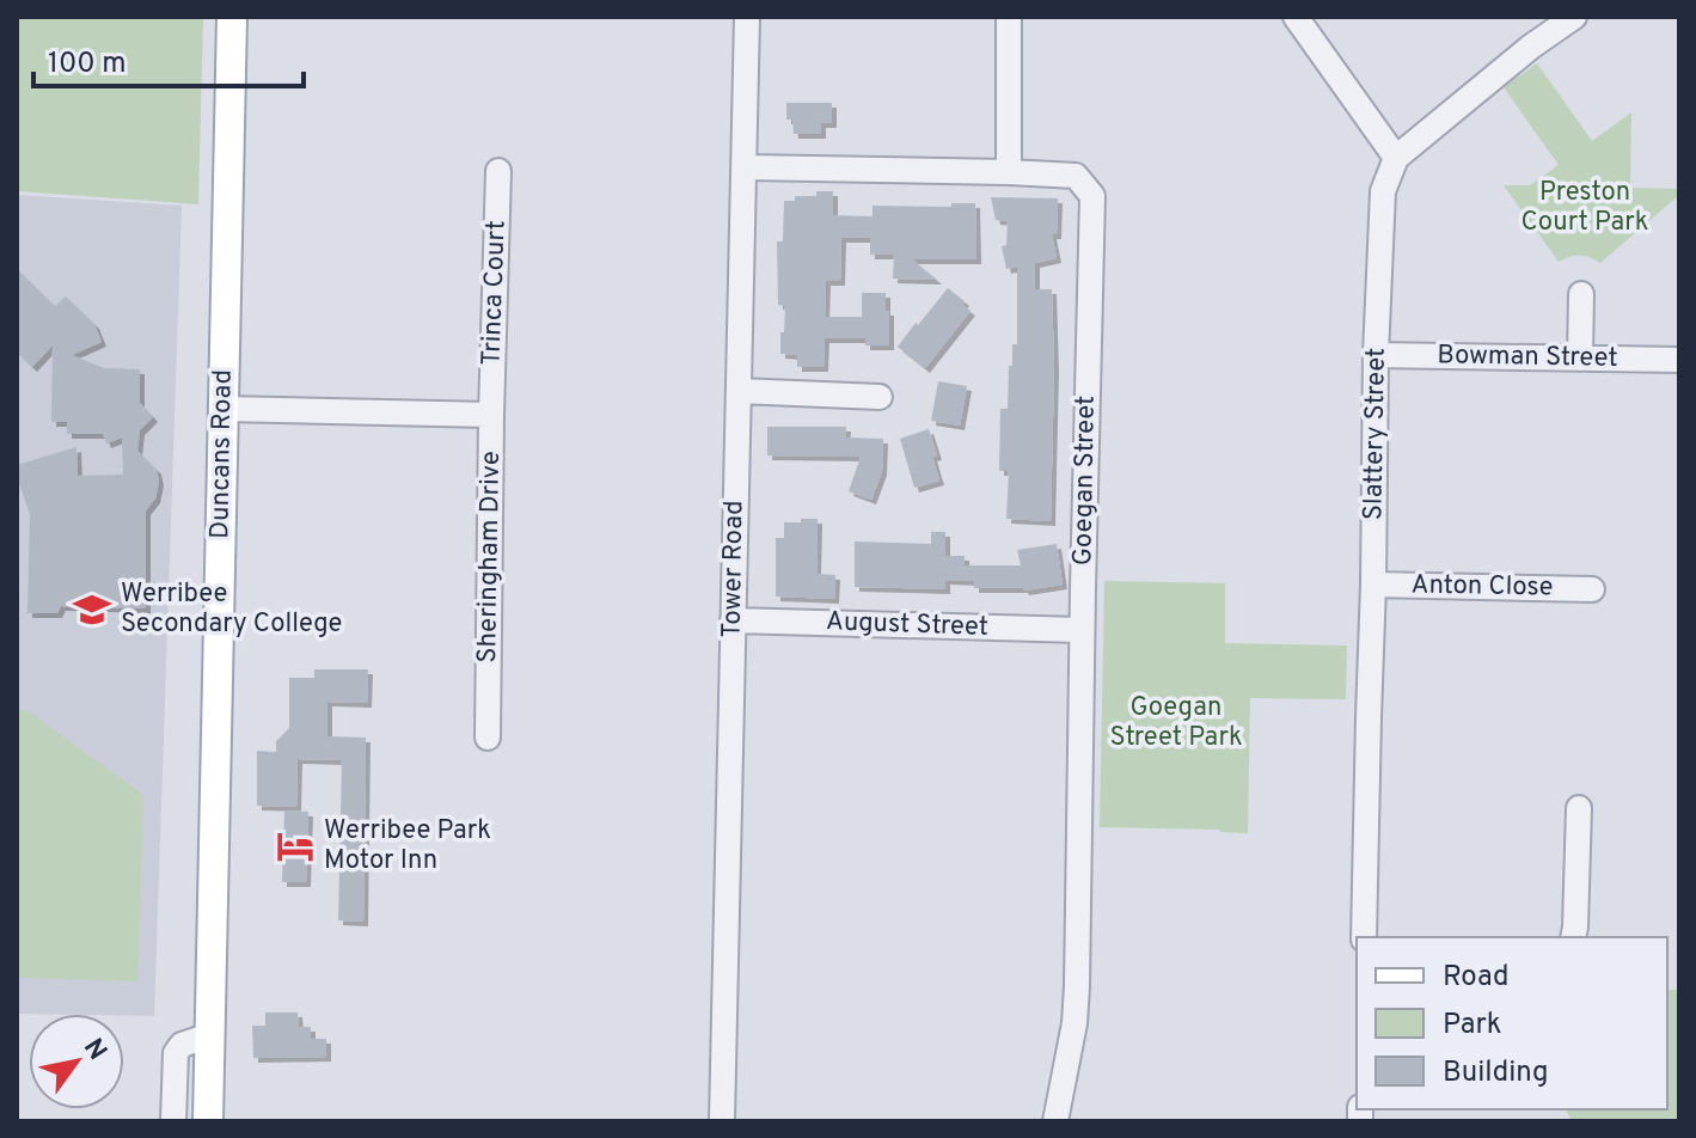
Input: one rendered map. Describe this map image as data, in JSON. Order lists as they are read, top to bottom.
{
  "streets": {
    "main road": ["Duncans Road"],
    "street": [
      "Trinca Court",
      "Bowman Street",
      "Slattery Street",
      "Goegan Street",
      "Sheringham Drive",
      "Tower Road",
      "Anton Close",
      "August Street"
    ]
  },
  "crossings": [
    ["Trinca Court", "Sheringham Drive"],
    ["Bowman Street", "Slattery Street"],
    ["Slattery Street", "Anton Close"],
    ["Duncans Road", "Sheringham Drive"],
    ["Goegan Street", "Tower Road"],
    ["Goegan Street", "August Street"],
    ["Tower Road", "August Street"]
  ],
  "parks": ["Preston Court Park", "Goegan Street Park"],
  "places": {
    "school or university": ["Werribee Secondary College"],
    "hotel": ["Werribee Park Motor Inn"]
  },
  "legend": ["Road", "Park", "Building"],
  "scale_bar": "100 m",
  "north": "top right"
}
